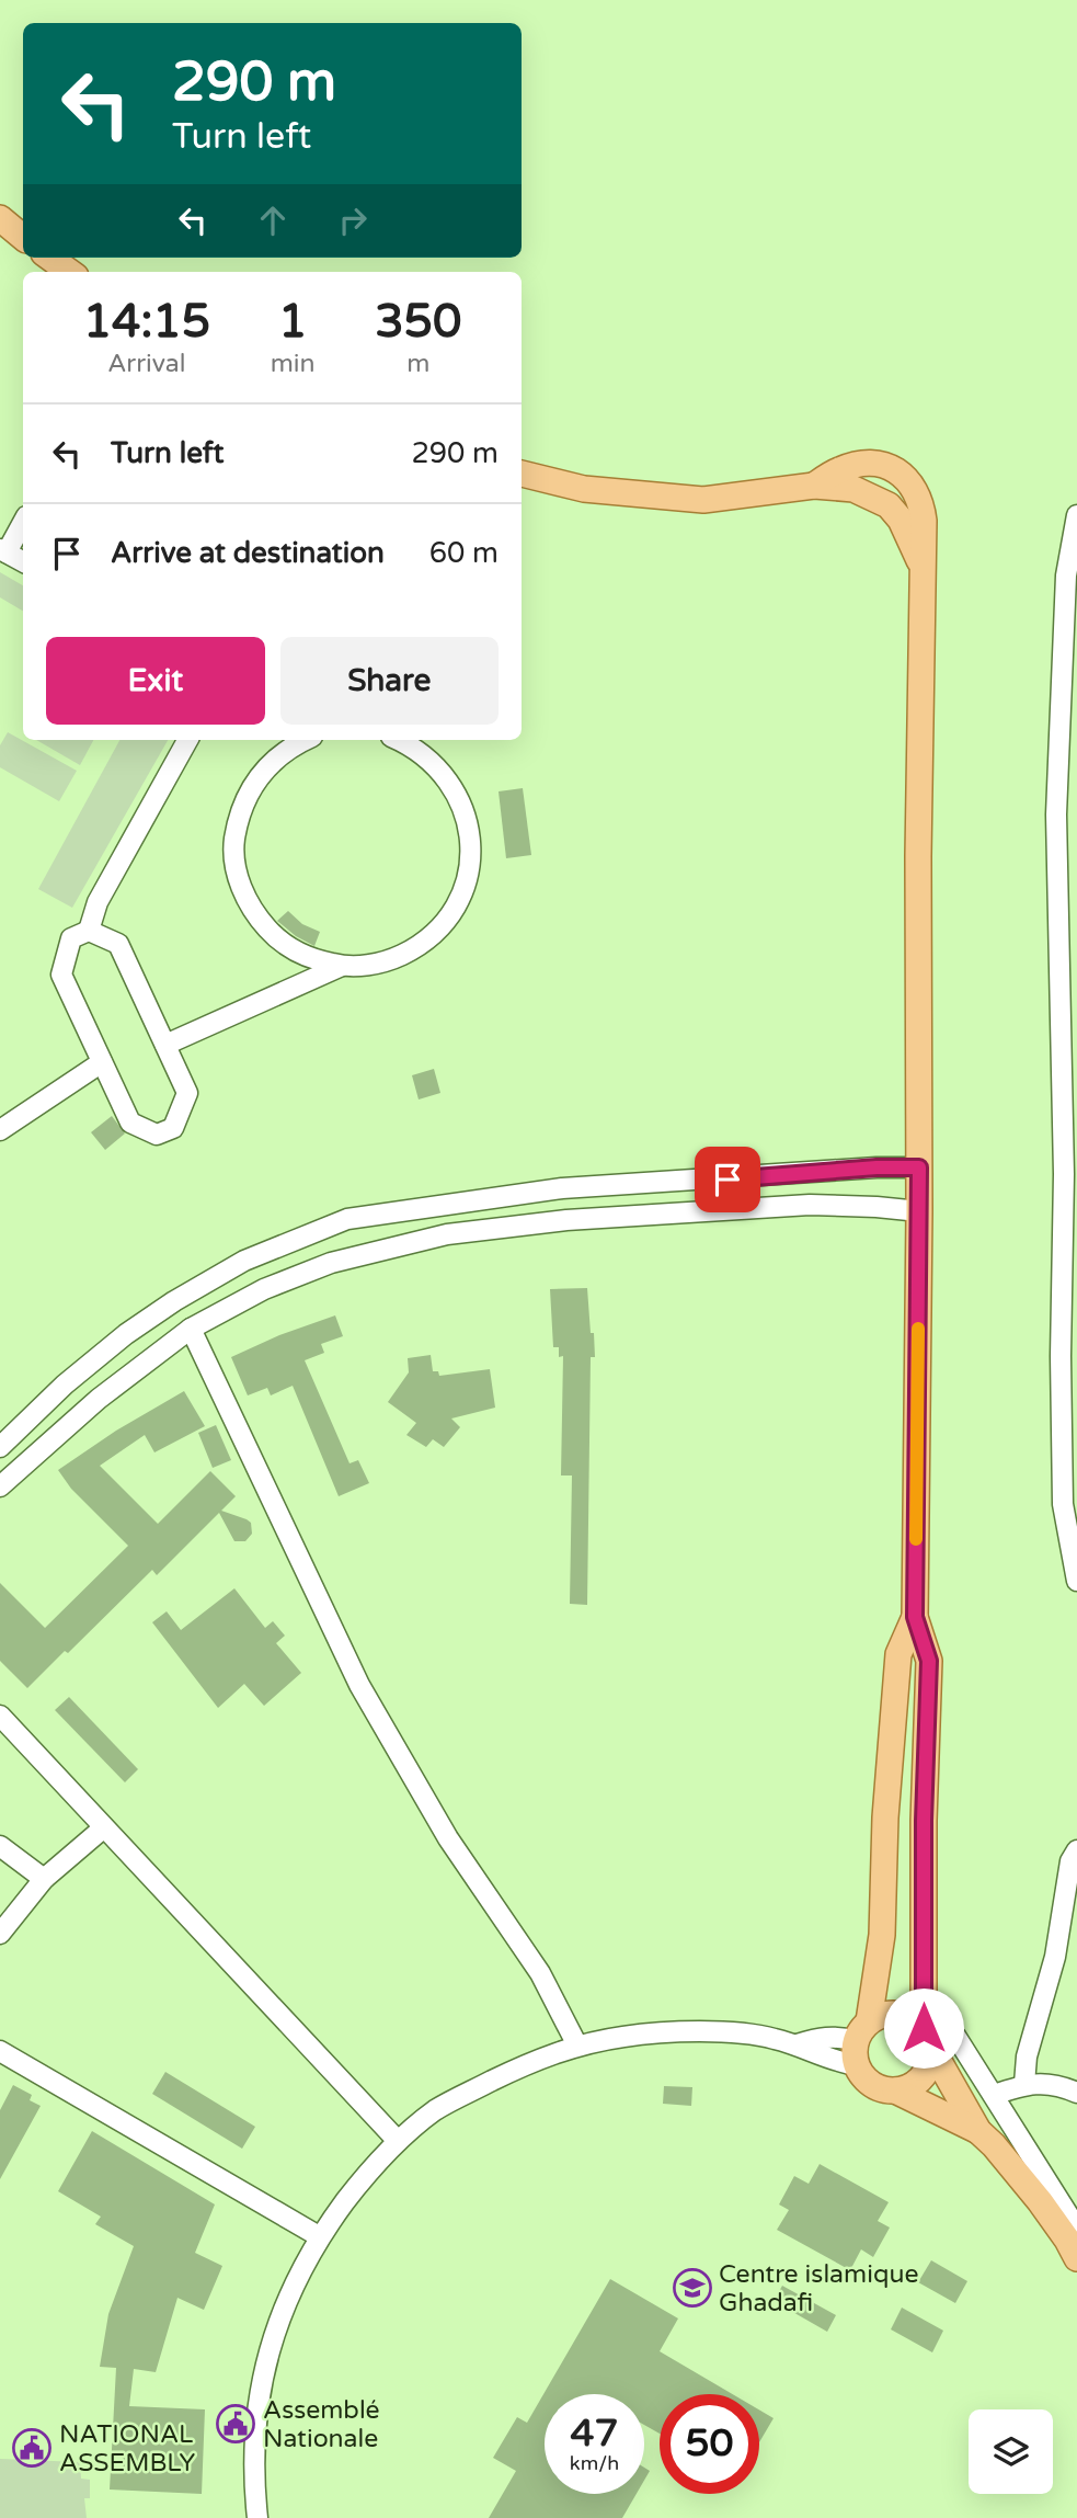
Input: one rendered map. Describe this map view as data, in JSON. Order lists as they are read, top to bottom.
{
  "places": {
    "school or university": ["Centre islamique Ghadafi"],
    "public building": ["Assemblé Nationale", "NATIONAL ASSEMBLY"]
  },
  "page": {
    "turn": ["290 m", "Turn left"],
    "eta": [
      "14:15",
      "Arrival",
      "1",
      "min",
      "350",
      "m"
    ],
    "list": [
      {
        "name": "Turn left",
        "value": "290 m"
      },
      {
        "name": "Arrive at destination",
        "value": "60 m"
      }
    ],
    "buttons": ["Exit", "Share"],
    "speed": "47 km/h",
    "limit": "50"
  }
}
